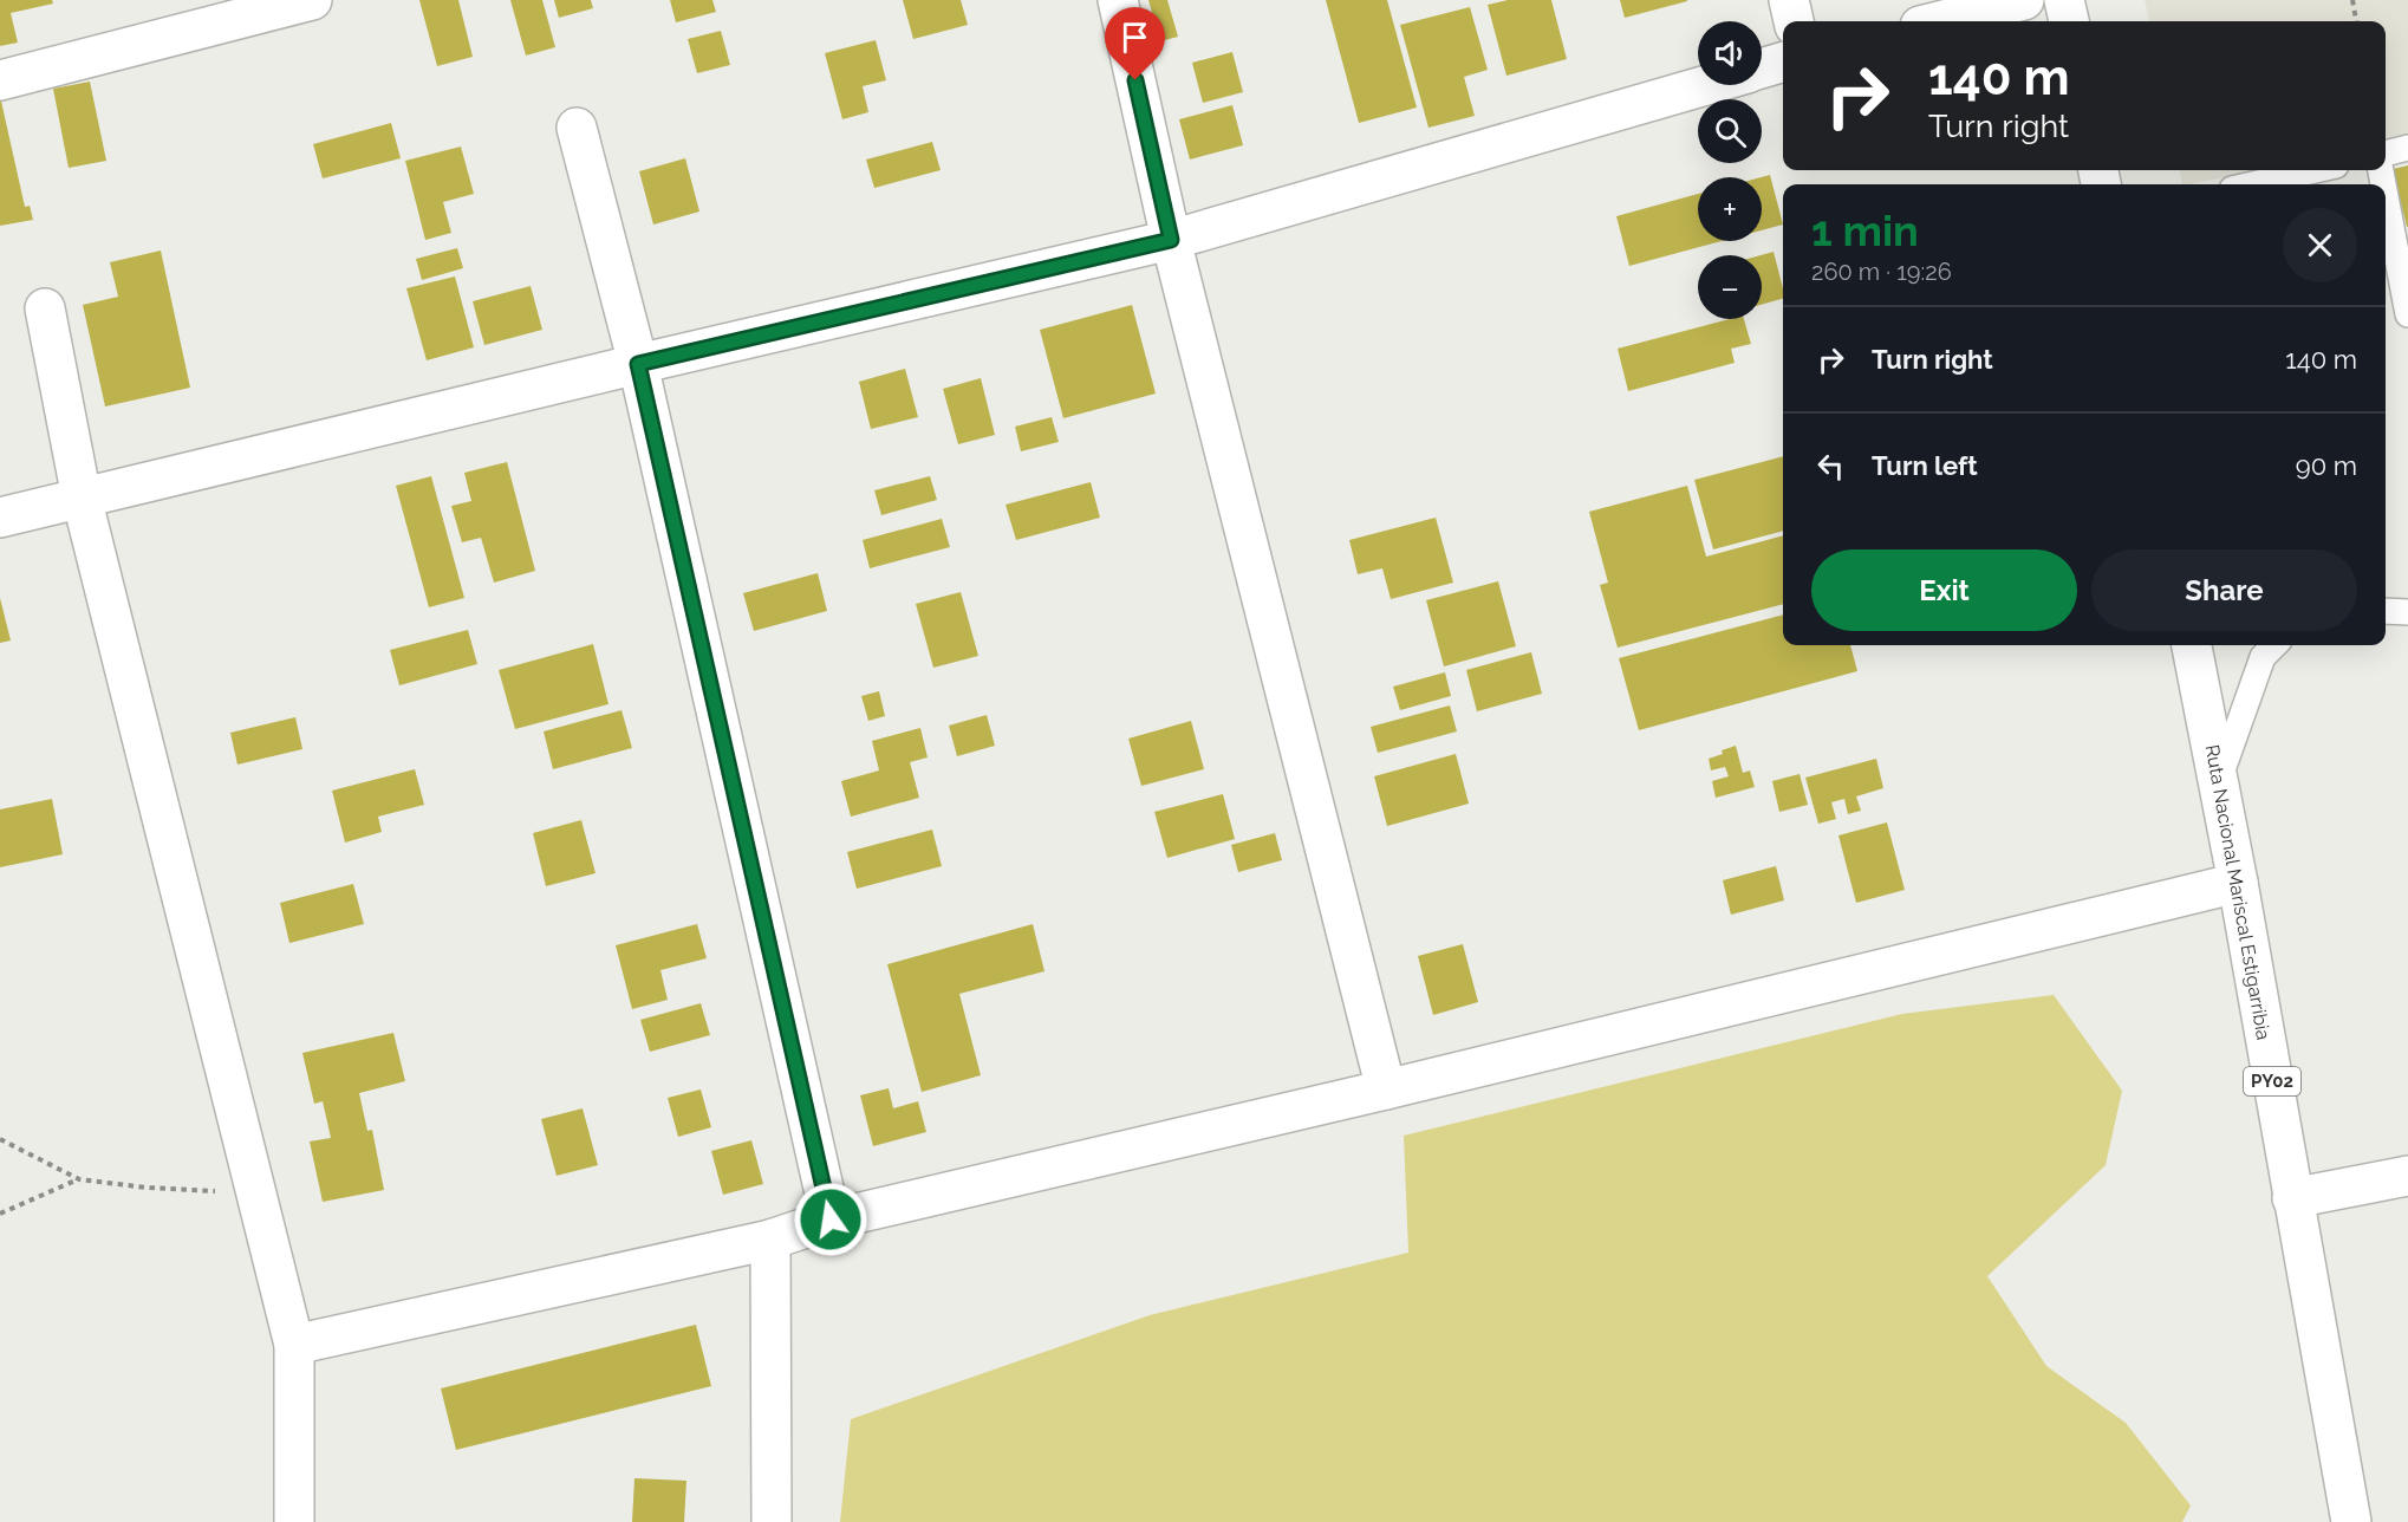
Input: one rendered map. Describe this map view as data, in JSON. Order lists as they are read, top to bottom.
{
  "streets": {
    "street": ["Ruta Nacional Mariscal Estigarribia", "PY02"]
  },
  "page": {
    "map_buttons": ["+", "−"],
    "turn": ["140 m", "Turn right"],
    "heading": ["1 min", "260 m · 19:26"],
    "list": [
      {
        "name": "Turn right",
        "value": "140 m"
      },
      {
        "name": "Turn left",
        "value": "90 m"
      }
    ],
    "buttons": ["Exit", "Share"]
  }
}
